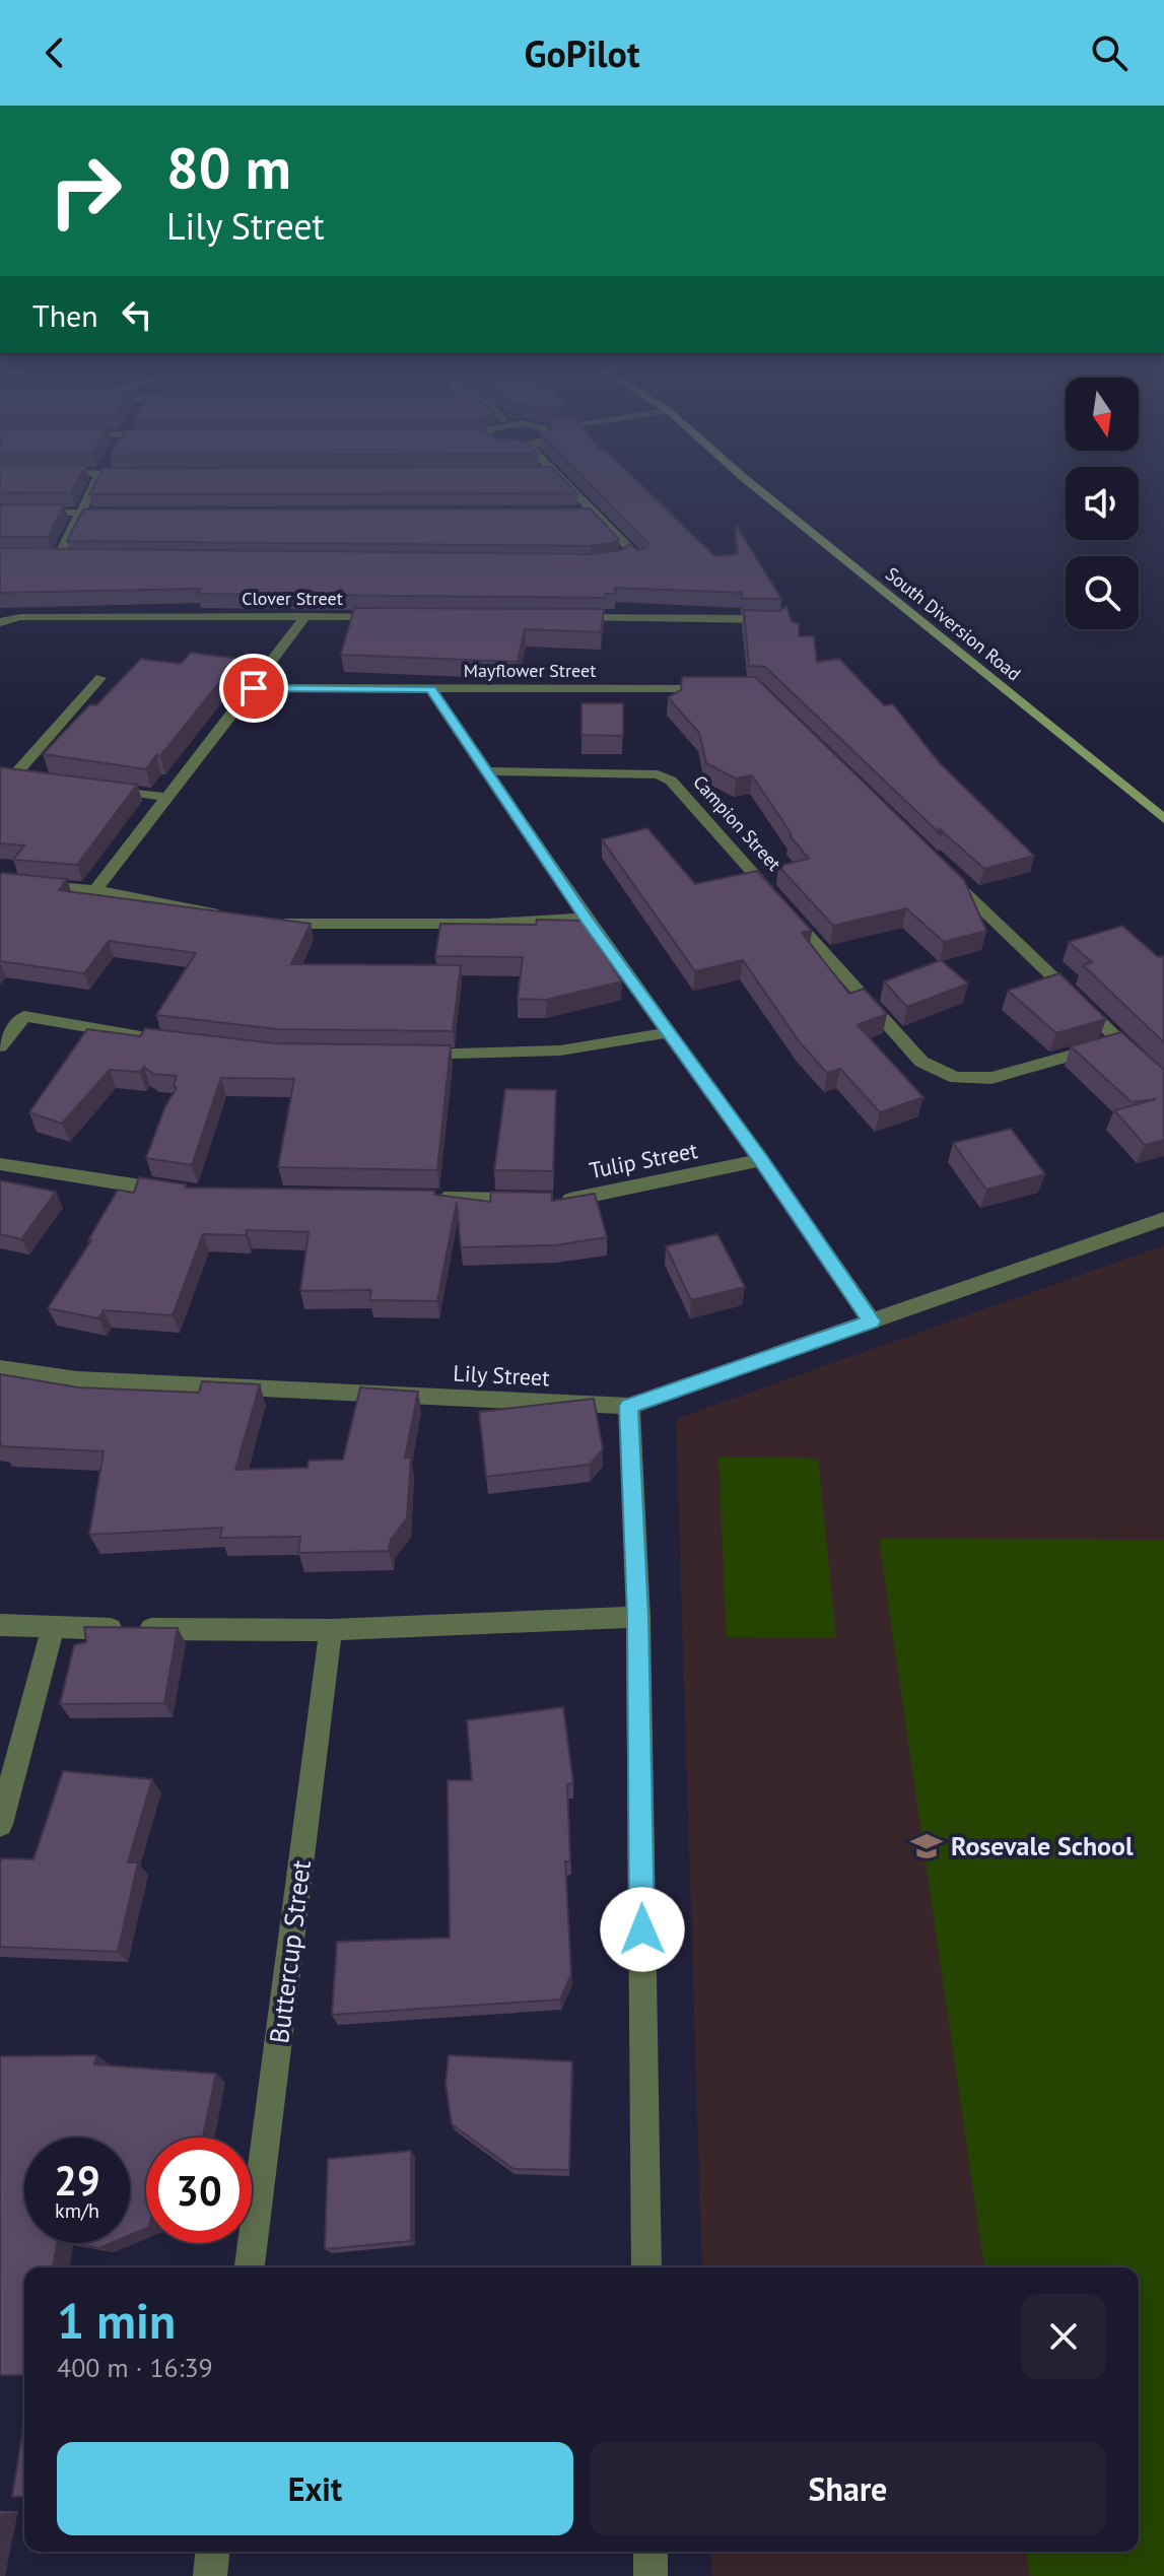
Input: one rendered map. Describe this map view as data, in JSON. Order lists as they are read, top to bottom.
{
  "streets": {
    "main road": ["South Diversion Road"],
    "street": [
      "Clover Street",
      "Mayflower Street",
      "Campion Street",
      "Tulip Street",
      "Lily Street",
      "Buttercup Street"
    ]
  },
  "places": {
    "school or university": ["Rosevale School"]
  },
  "north": "bottom",
  "page": {
    "header": "GoPilot",
    "turn": ["80 m", "Lily Street"],
    "then": "Then",
    "speed": "29 km/h",
    "limit": "30",
    "heading": ["1 min", "400 m · 16:39"],
    "buttons": ["Exit", "Share"]
  }
}
